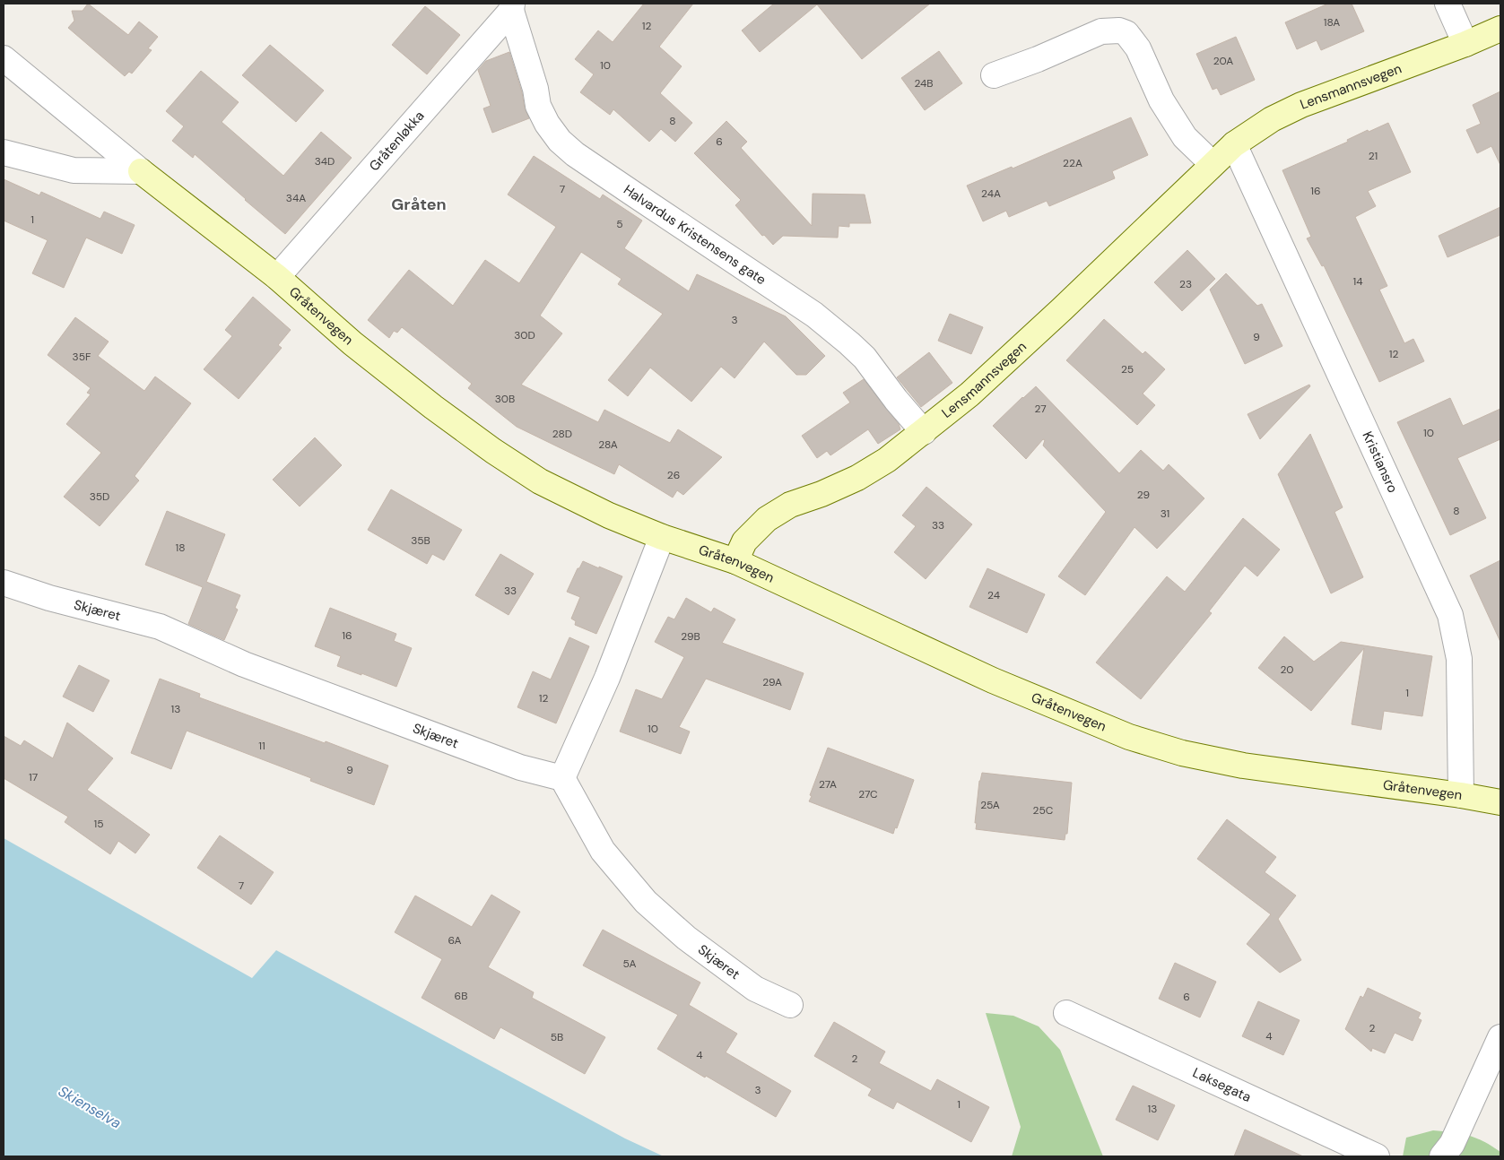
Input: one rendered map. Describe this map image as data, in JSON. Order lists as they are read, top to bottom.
{
  "streets": {
    "street": [
      "Lensmannsvegen",
      "Gråtenløkka",
      "Halvardus Kristensens gate",
      "Gråtenvegen",
      "Kristiansro",
      "Skjæret",
      "Laksegata"
    ]
  },
  "crossings": [
    ["Lensmannsvegen", "Halvardus Kristensens gate"],
    ["Lensmannsvegen", "Gråtenvegen"],
    ["Lensmannsvegen", "Kristiansro"],
    ["Gråtenløkka", "Halvardus Kristensens gate"],
    ["Gråtenløkka", "Gråtenvegen"],
    ["Gråtenvegen", "Kristiansro"]
  ],
  "districts": ["Gråten"],
  "water": ["Skienselva"],
  "house_numbers": [
    "18A",
    "12",
    "20A",
    "10",
    "24B",
    "8",
    "6",
    "21",
    "34D",
    "22A",
    "7",
    "16",
    "24A",
    "34A",
    "1",
    "5",
    "14",
    "23",
    "3",
    "30D",
    "9",
    "12",
    "35F",
    "25",
    "30B",
    "27",
    "10",
    "28D",
    "28A",
    "26",
    "29",
    "35D",
    "8",
    "31",
    "33",
    "35B",
    "18",
    "33",
    "24",
    "16",
    "29B",
    "20",
    "29A",
    "1",
    "12",
    "13",
    "10",
    "11",
    "9",
    "17",
    "27A",
    "27C",
    "25A",
    "25C",
    "15",
    "7",
    "6A",
    "5A",
    "6B",
    "6",
    "2",
    "4",
    "5B",
    "4",
    "2",
    "3",
    "1",
    "13"
  ]
}
